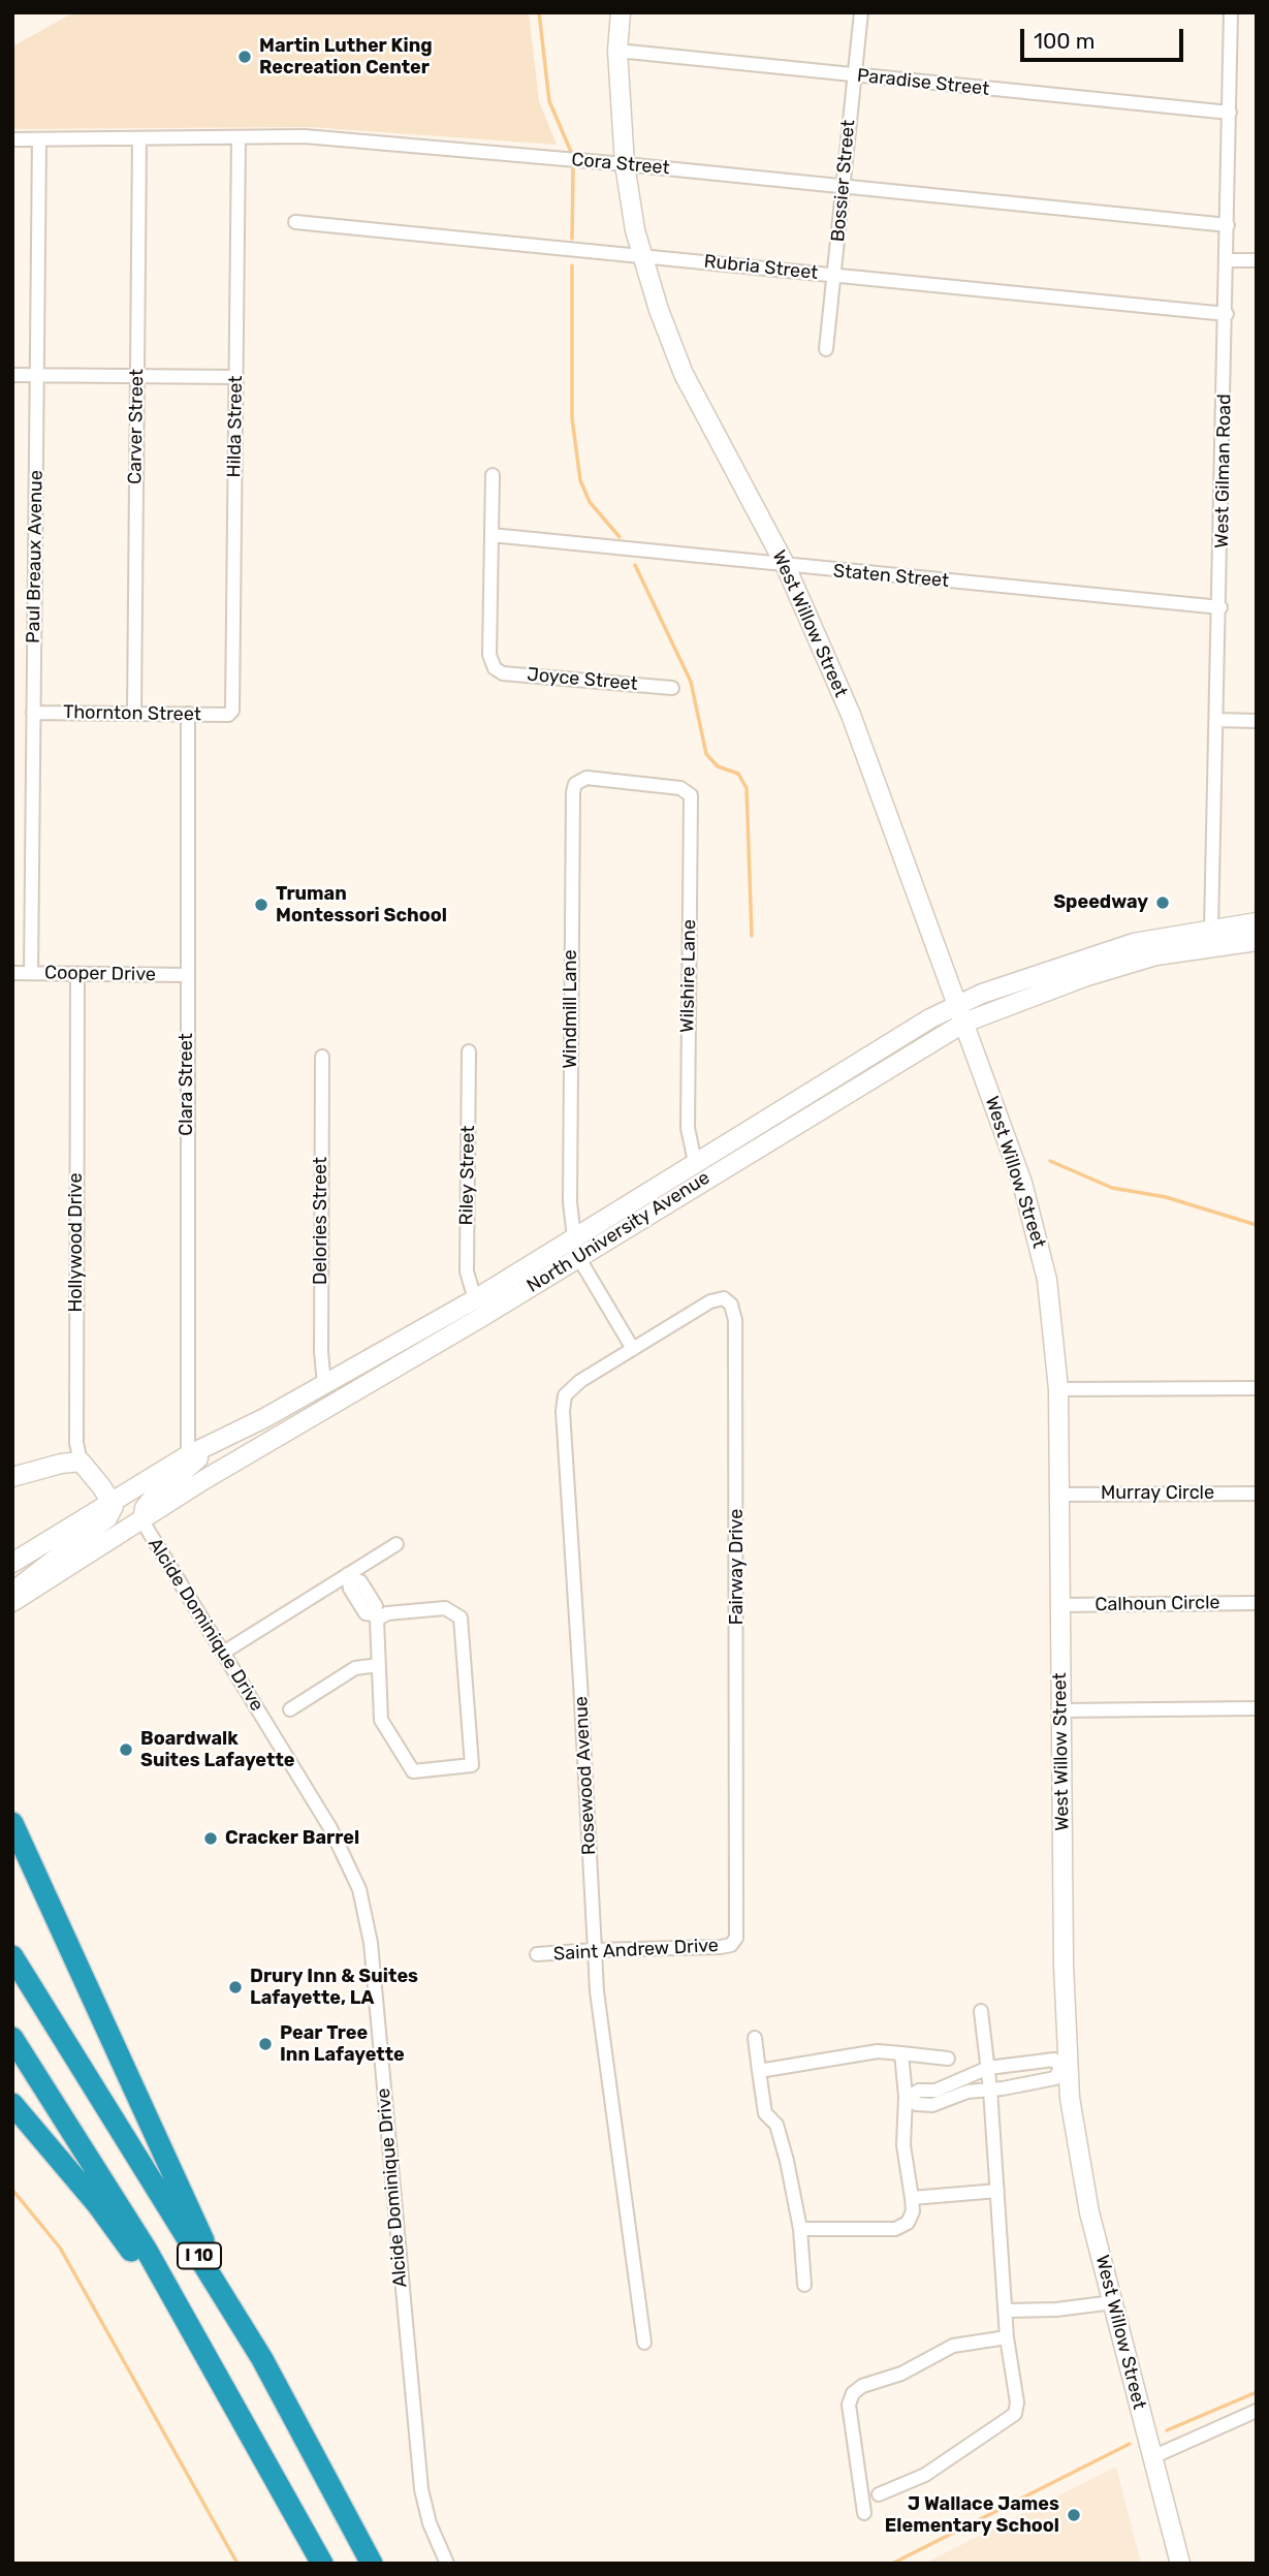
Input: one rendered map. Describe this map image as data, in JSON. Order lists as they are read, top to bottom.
{
  "streets": {
    "highway": ["I 10"],
    "main road": ["West Willow Street", "North University Avenue"],
    "street": [
      "Paradise Street",
      "Cora Street",
      "Bossier Street",
      "Rubria Street",
      "Carver Street",
      "Hilda Street",
      "West Gilman Road",
      "Paul Breaux Avenue",
      "Staten Street",
      "Joyce Street",
      "Thornton Street",
      "Cooper Drive",
      "Wilshire Lane",
      "Windmill Lane",
      "Clara Street",
      "Riley Street",
      "Delories Street",
      "Hollywood Drive",
      "Murray Circle",
      "Fairway Drive",
      "Calhoun Circle",
      "Alcide Dominique Drive",
      "Rosewood Avenue",
      "Saint Andrew Drive"
    ]
  },
  "crossings": [
    ["Paradise Street", "Bossier Street"],
    ["Paradise Street", "West Gilman Road"],
    ["Paradise Street", "West Willow Street"],
    ["Cora Street", "Bossier Street"],
    ["Cora Street", "Carver Street"],
    ["Cora Street", "Hilda Street"],
    ["Cora Street", "West Gilman Road"],
    ["Cora Street", "Paul Breaux Avenue"],
    ["Cora Street", "West Willow Street"],
    ["Bossier Street", "Rubria Street"],
    ["Rubria Street", "West Gilman Road"],
    ["Rubria Street", "West Willow Street"],
    ["Carver Street", "Thornton Street"],
    ["Hilda Street", "Thornton Street"],
    ["West Gilman Road", "Staten Street"],
    ["West Gilman Road", "North University Avenue"],
    ["Paul Breaux Avenue", "Thornton Street"],
    ["Paul Breaux Avenue", "Cooper Drive"],
    ["Staten Street", "West Willow Street"],
    ["Staten Street", "Joyce Street"],
    ["West Willow Street", "North University Avenue"],
    ["West Willow Street", "Murray Circle"],
    ["West Willow Street", "Calhoun Circle"],
    ["Thornton Street", "Clara Street"],
    ["Cooper Drive", "Clara Street"],
    ["Cooper Drive", "Hollywood Drive"],
    ["Wilshire Lane", "Windmill Lane"],
    ["Wilshire Lane", "North University Avenue"],
    ["Windmill Lane", "North University Avenue"],
    ["Clara Street", "North University Avenue"],
    ["Riley Street", "North University Avenue"],
    ["Delories Street", "North University Avenue"],
    ["North University Avenue", "Alcide Dominique Drive"],
    ["Fairway Drive", "Rosewood Avenue"],
    ["Fairway Drive", "Saint Andrew Drive"],
    ["Rosewood Avenue", "Saint Andrew Drive"]
  ],
  "places": [
    "Martin Luther King Recreation Center",
    "Speedway",
    "Truman Montessori School",
    "Boardwalk Suites Lafayette",
    "Cracker Barrel",
    "Drury Inn & Suites Lafayette, LA",
    "Pear Tree Inn Lafayette",
    "J Wallace James Elementary School"
  ],
  "scale_bar": "100 m"
}
